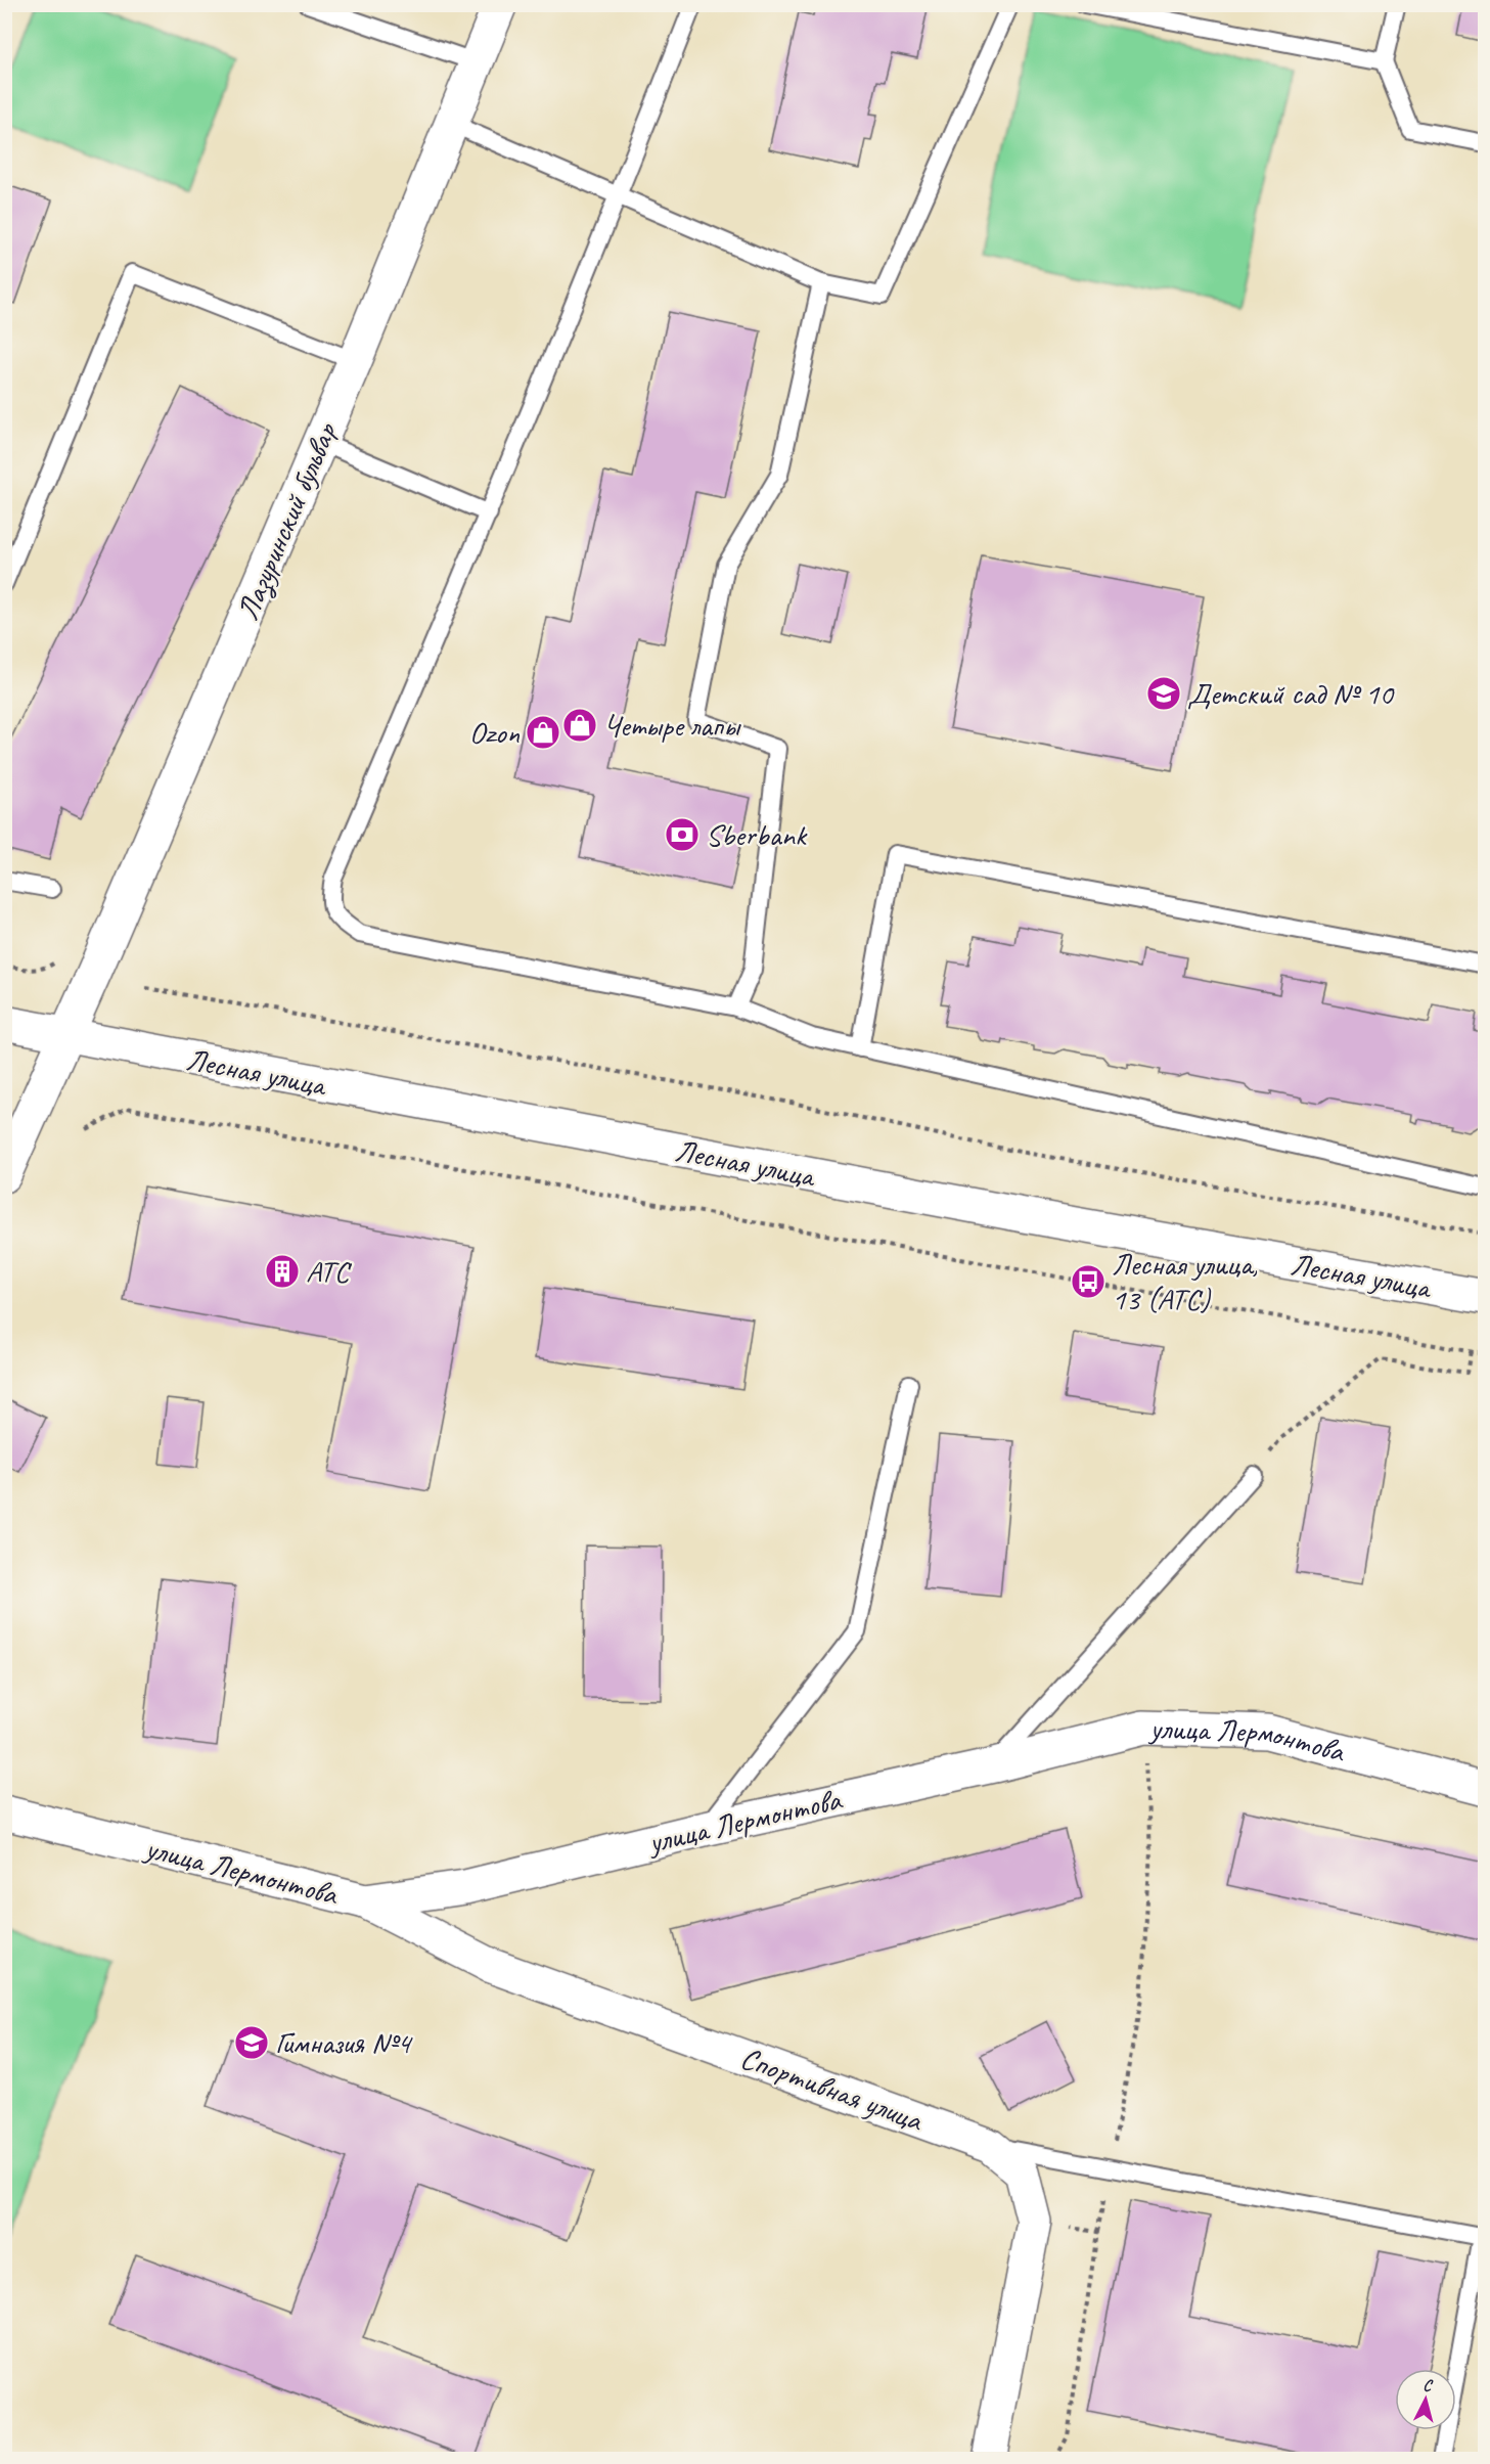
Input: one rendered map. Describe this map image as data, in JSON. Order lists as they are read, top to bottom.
{
  "streets": {
    "street": [
      "Лазуринский бульвар",
      "Лесная улица",
      "улица Лермонтова",
      "Спортивная улица"
    ]
  },
  "crossings": [
    ["Лазуринский бульвар", "Лесная улица"],
    ["улица Лермонтова", "Спортивная улица"]
  ],
  "places": {
    "school or university": ["Детский сад № 10", "Гимназия №4"],
    "shop": ["Четыре лапы", "Ozon"],
    "bank": ["Sberbank"],
    "building": ["АТС"],
    "bus stop": ["Лесная улица, 13 (АТС)"]
  },
  "north": "top"
}
